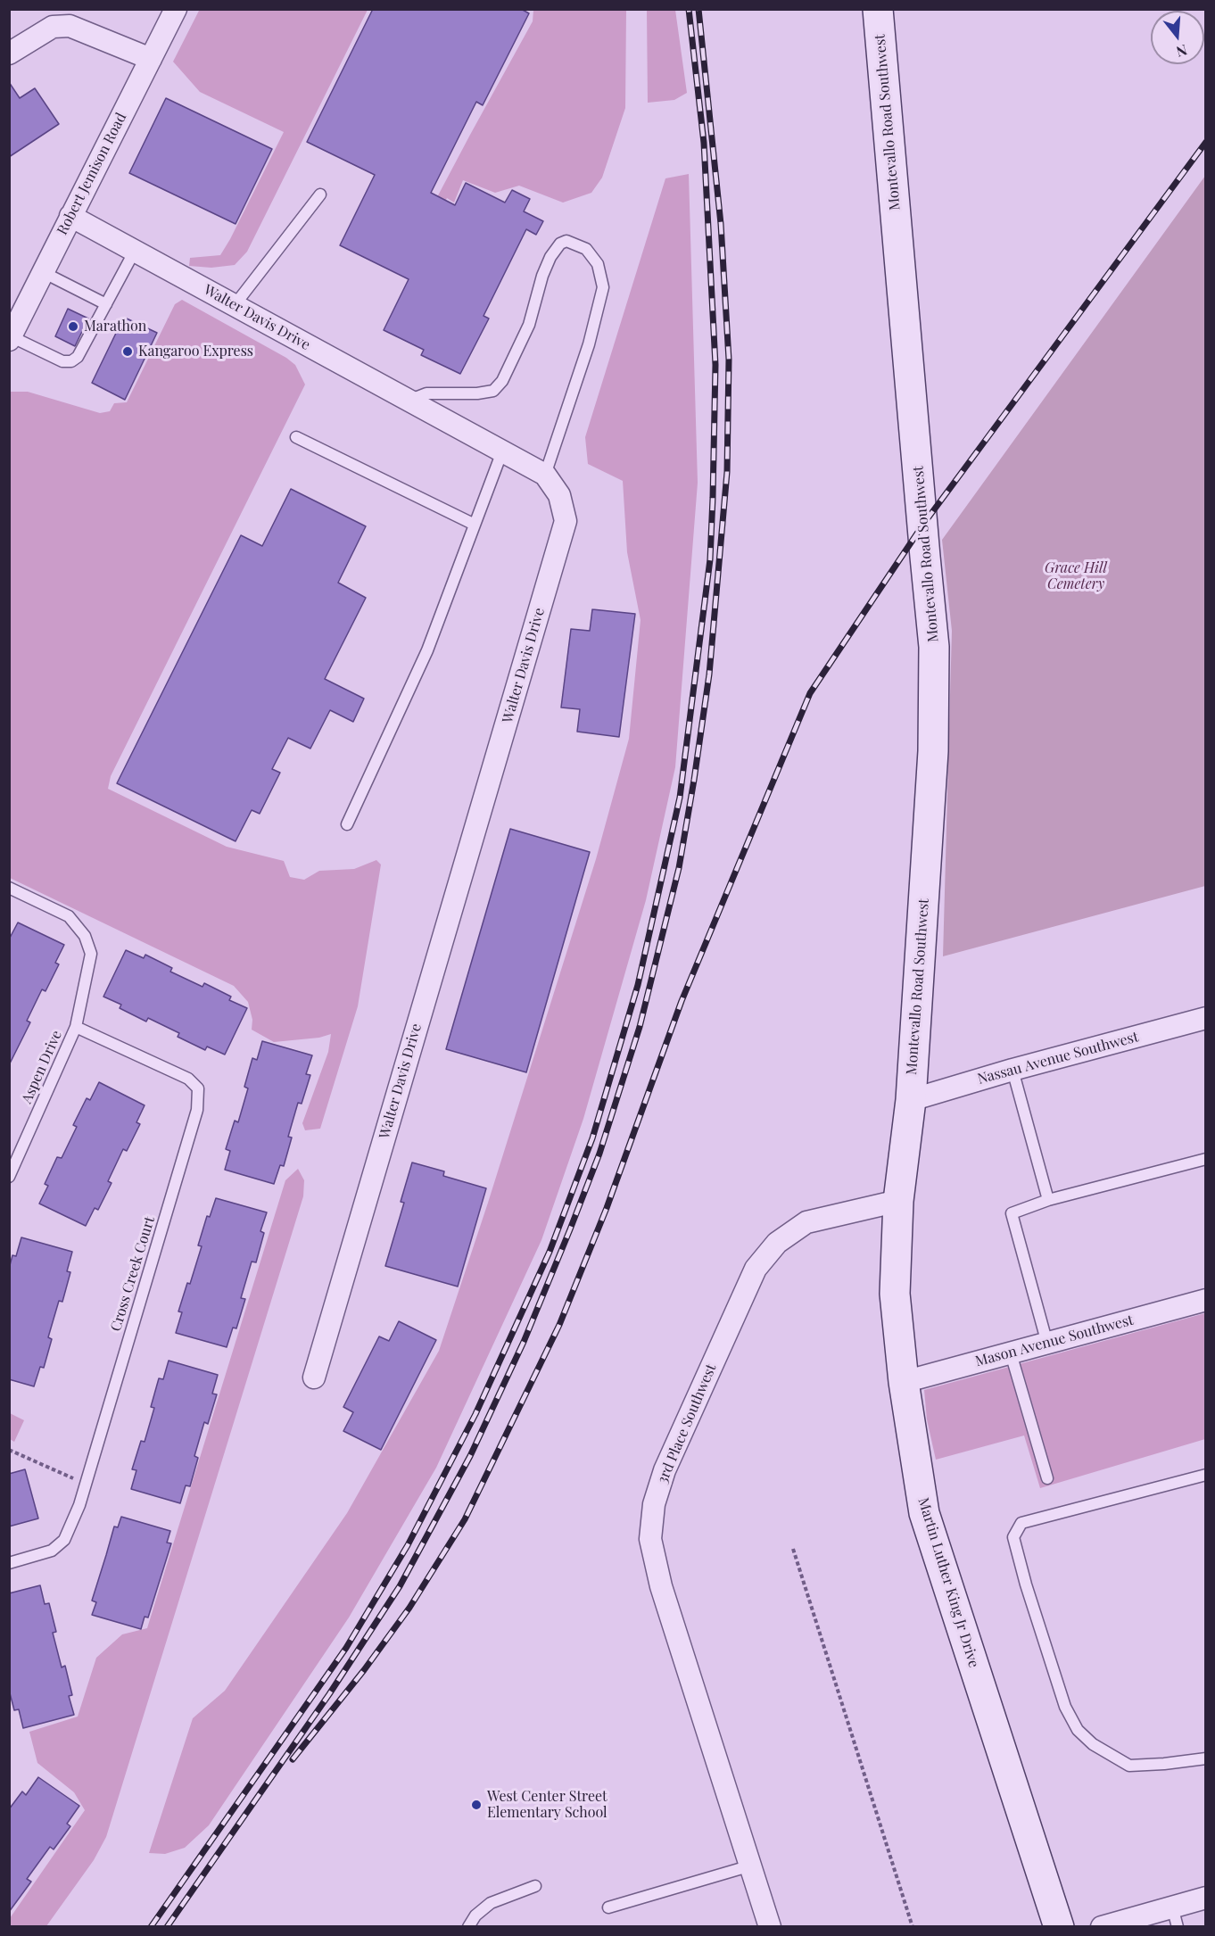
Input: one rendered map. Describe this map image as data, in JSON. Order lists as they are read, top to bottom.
{
  "streets": {
    "main road": ["Montevallo Road Southwest", "Martin Luther King Jr Drive"],
    "street": [
      "Robert Jemison Road",
      "Walter Davis Drive",
      "Nassau Avenue Southwest",
      "Mason Avenue Southwest",
      "3rd Place Southwest"
    ],
    "lane": ["Aspen Drive", "Cross Creek Court"]
  },
  "crossings": [
    ["Montevallo Road Southwest", "Nassau Avenue Southwest"],
    ["Montevallo Road Southwest", "Martin Luther King Jr Drive"],
    ["Robert Jemison Road", "Walter Davis Drive"],
    ["Nassau Avenue Southwest", "Martin Luther King Jr Drive"],
    ["Aspen Drive", "Cross Creek Court"],
    ["Mason Avenue Southwest", "Martin Luther King Jr Drive"],
    ["3rd Place Southwest", "Martin Luther King Jr Drive"]
  ],
  "parks": ["Grace Hill Cemetery"],
  "places": ["Marathon", "Kangaroo Express", "West Center Street Elementary School"],
  "north": "bottom"
}
